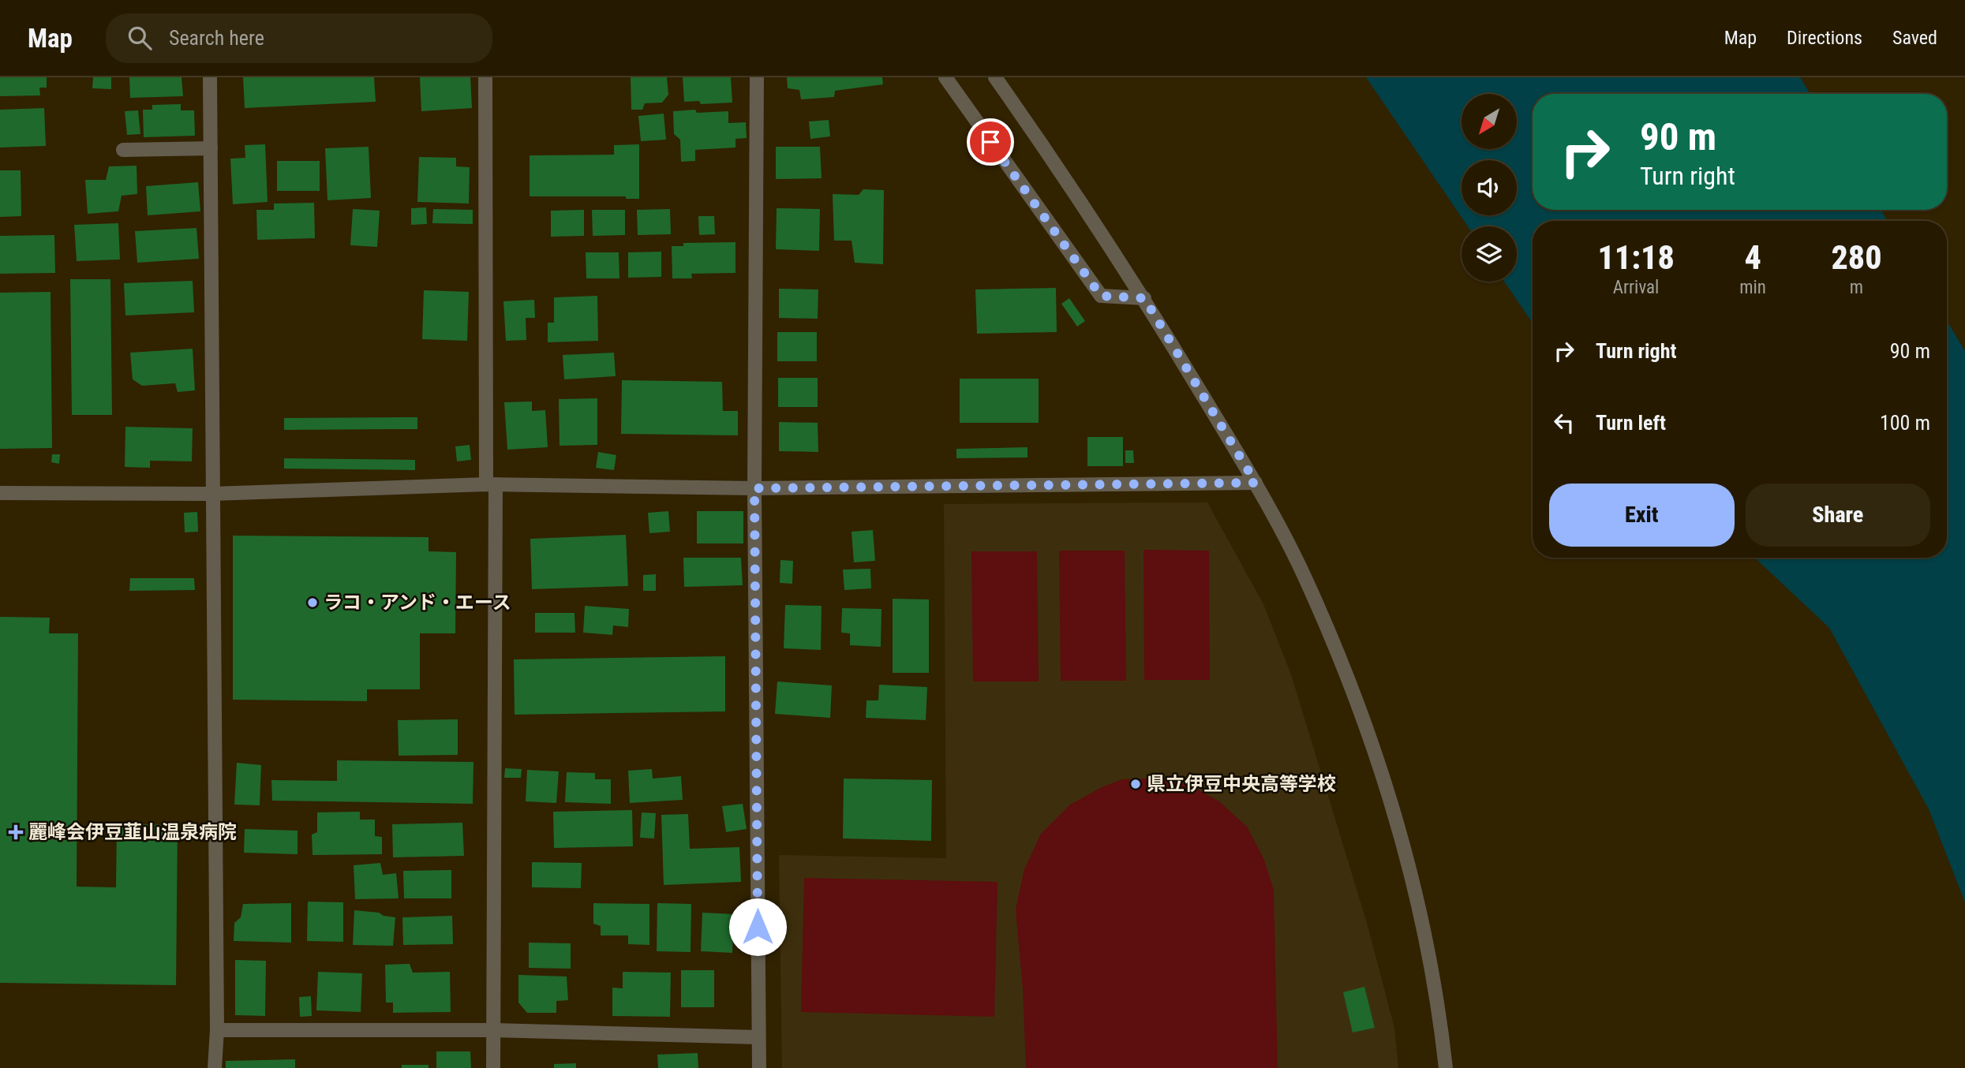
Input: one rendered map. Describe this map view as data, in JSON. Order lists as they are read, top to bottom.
{
  "places": {
    "other": ["ラコ・アンド・エース", "県立伊豆中央高等学校"],
    "health": ["麗峰会伊豆韮山温泉病院"]
  },
  "north": "bottom left",
  "page": {
    "header": "Map",
    "search": "Search here",
    "nav": ["Map", "Directions", "Saved"],
    "turn": ["90 m", "Turn right"],
    "eta": [
      "11:18",
      "Arrival",
      "4",
      "min",
      "280",
      "m"
    ],
    "list": [
      {
        "name": "Turn right",
        "value": "90 m"
      },
      {
        "name": "Turn left",
        "value": "100 m"
      }
    ],
    "buttons": ["Exit", "Share"]
  }
}
